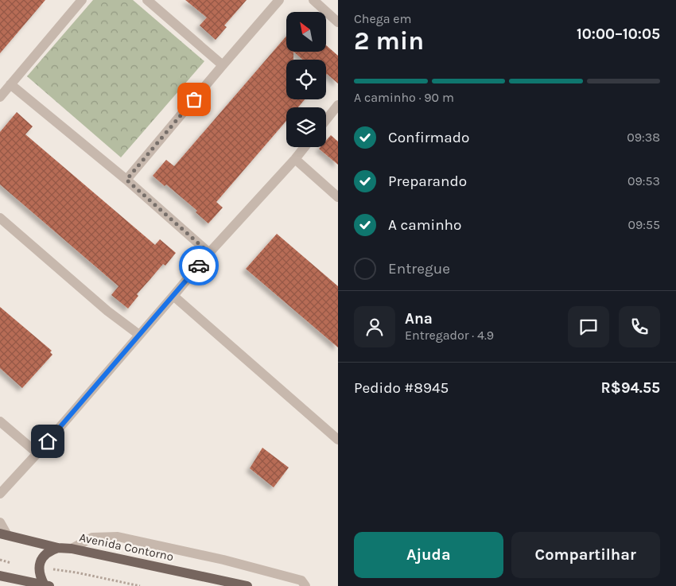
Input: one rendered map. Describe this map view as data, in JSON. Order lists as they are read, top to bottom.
{
  "streets": {
    "main road": ["Avenida Contorno"]
  },
  "north": "top left",
  "page": {
    "heading": ["2 min", "Chega em", "10:00–10:05"],
    "panel": [
      "Ana",
      "Entregador · 4.9",
      "Pedido #8945",
      "R$94.55"
    ],
    "bar": "A caminho · 90 m",
    "list": [
      ["Confirmado", "09:38"],
      ["Preparando", "09:53"],
      ["A caminho", "09:55"],
      "Entregue"
    ],
    "buttons": ["Ajuda", "Compartilhar"]
  }
}
